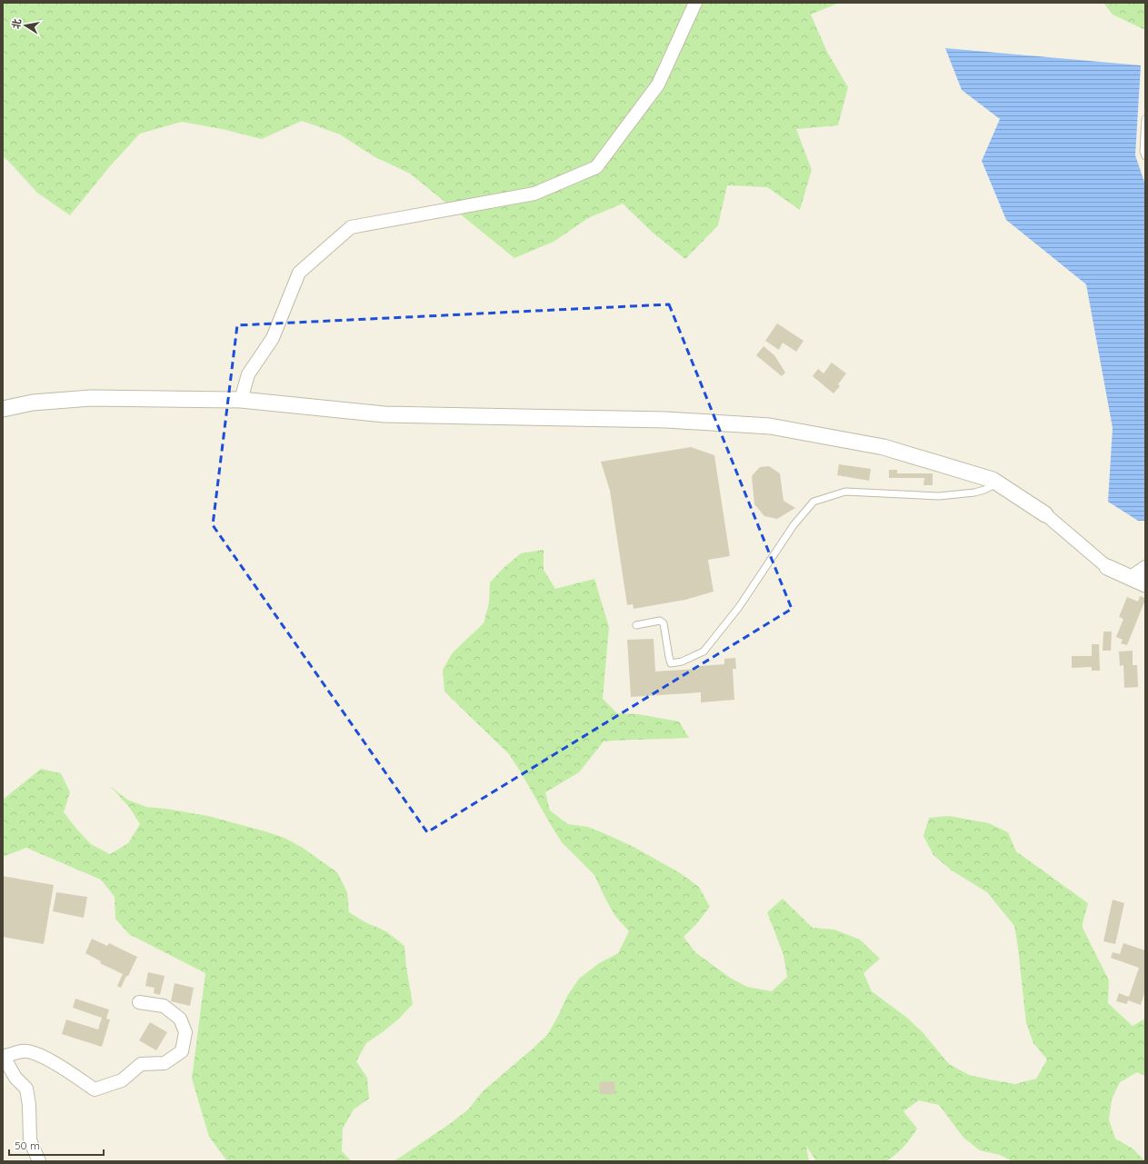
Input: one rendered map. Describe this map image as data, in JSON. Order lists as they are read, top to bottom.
{
  "scale_bar": "50 m",
  "north": "left"
}
